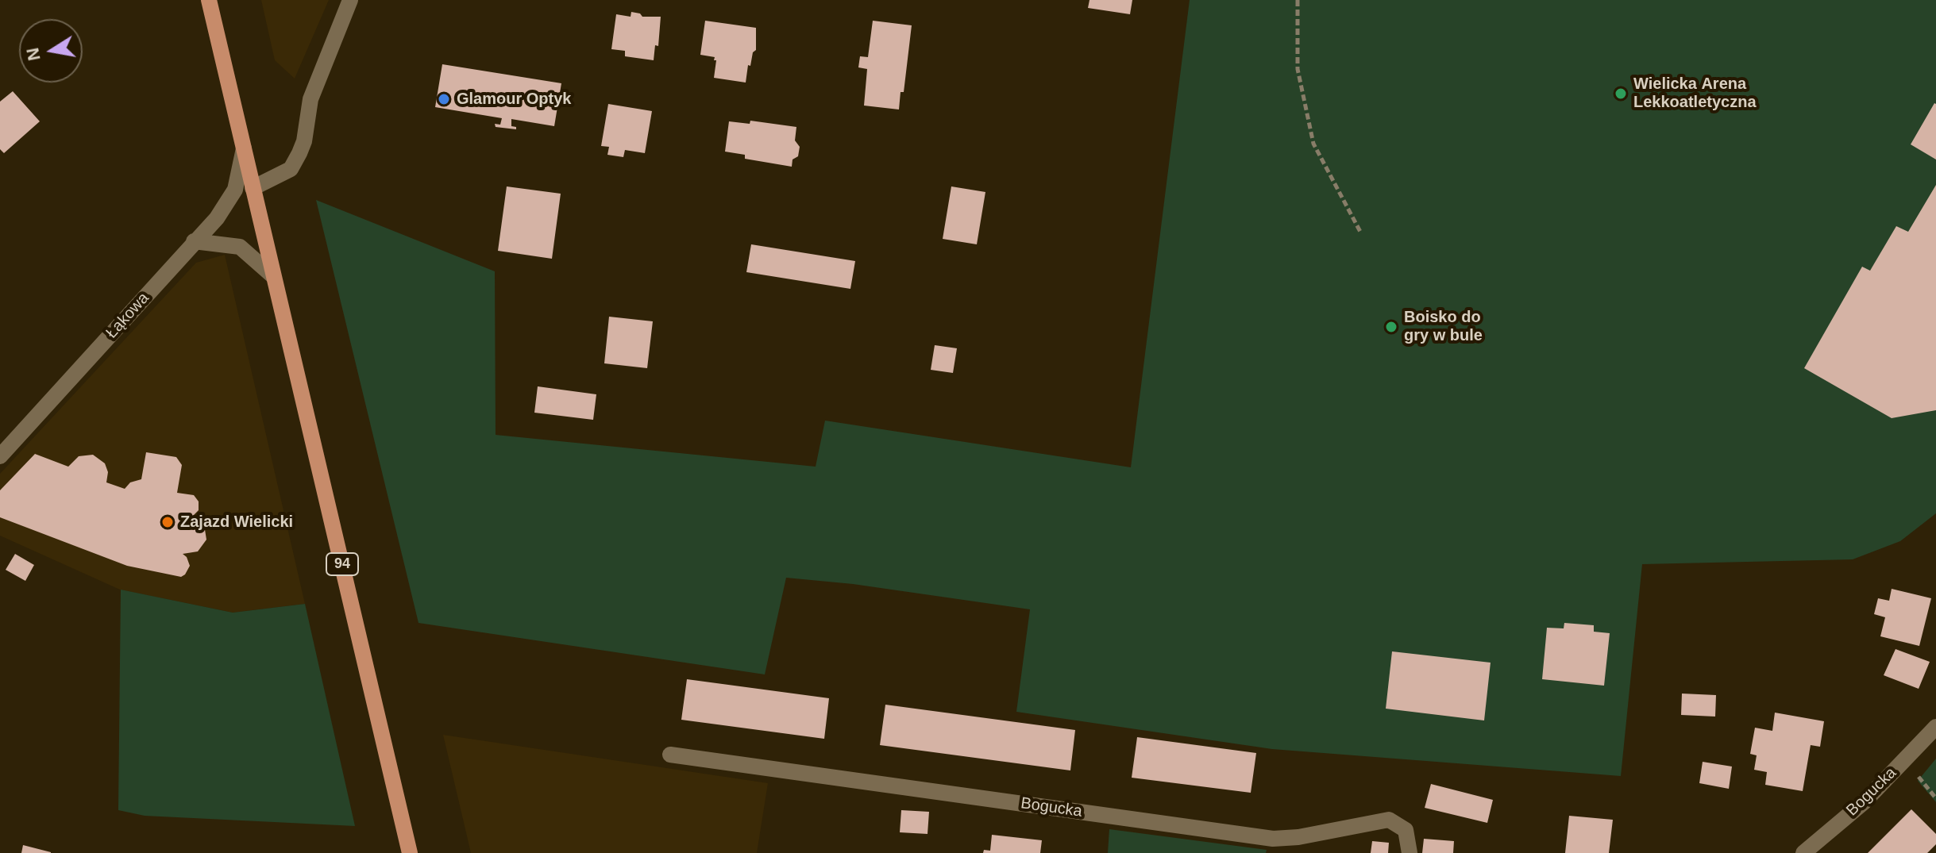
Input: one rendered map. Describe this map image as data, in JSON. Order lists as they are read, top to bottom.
{
  "streets": {
    "main road": ["94"],
    "street": ["Łąkowa", "Bogucka"]
  },
  "crossings": [
    ["Łąkowa", "94"]
  ],
  "places": [
    "Wielicka Arena Lekkoatletyczna",
    "Glamour Optyk",
    "Boisko do gry w bule",
    "Zajazd Wielicki"
  ],
  "north": "left"
}
